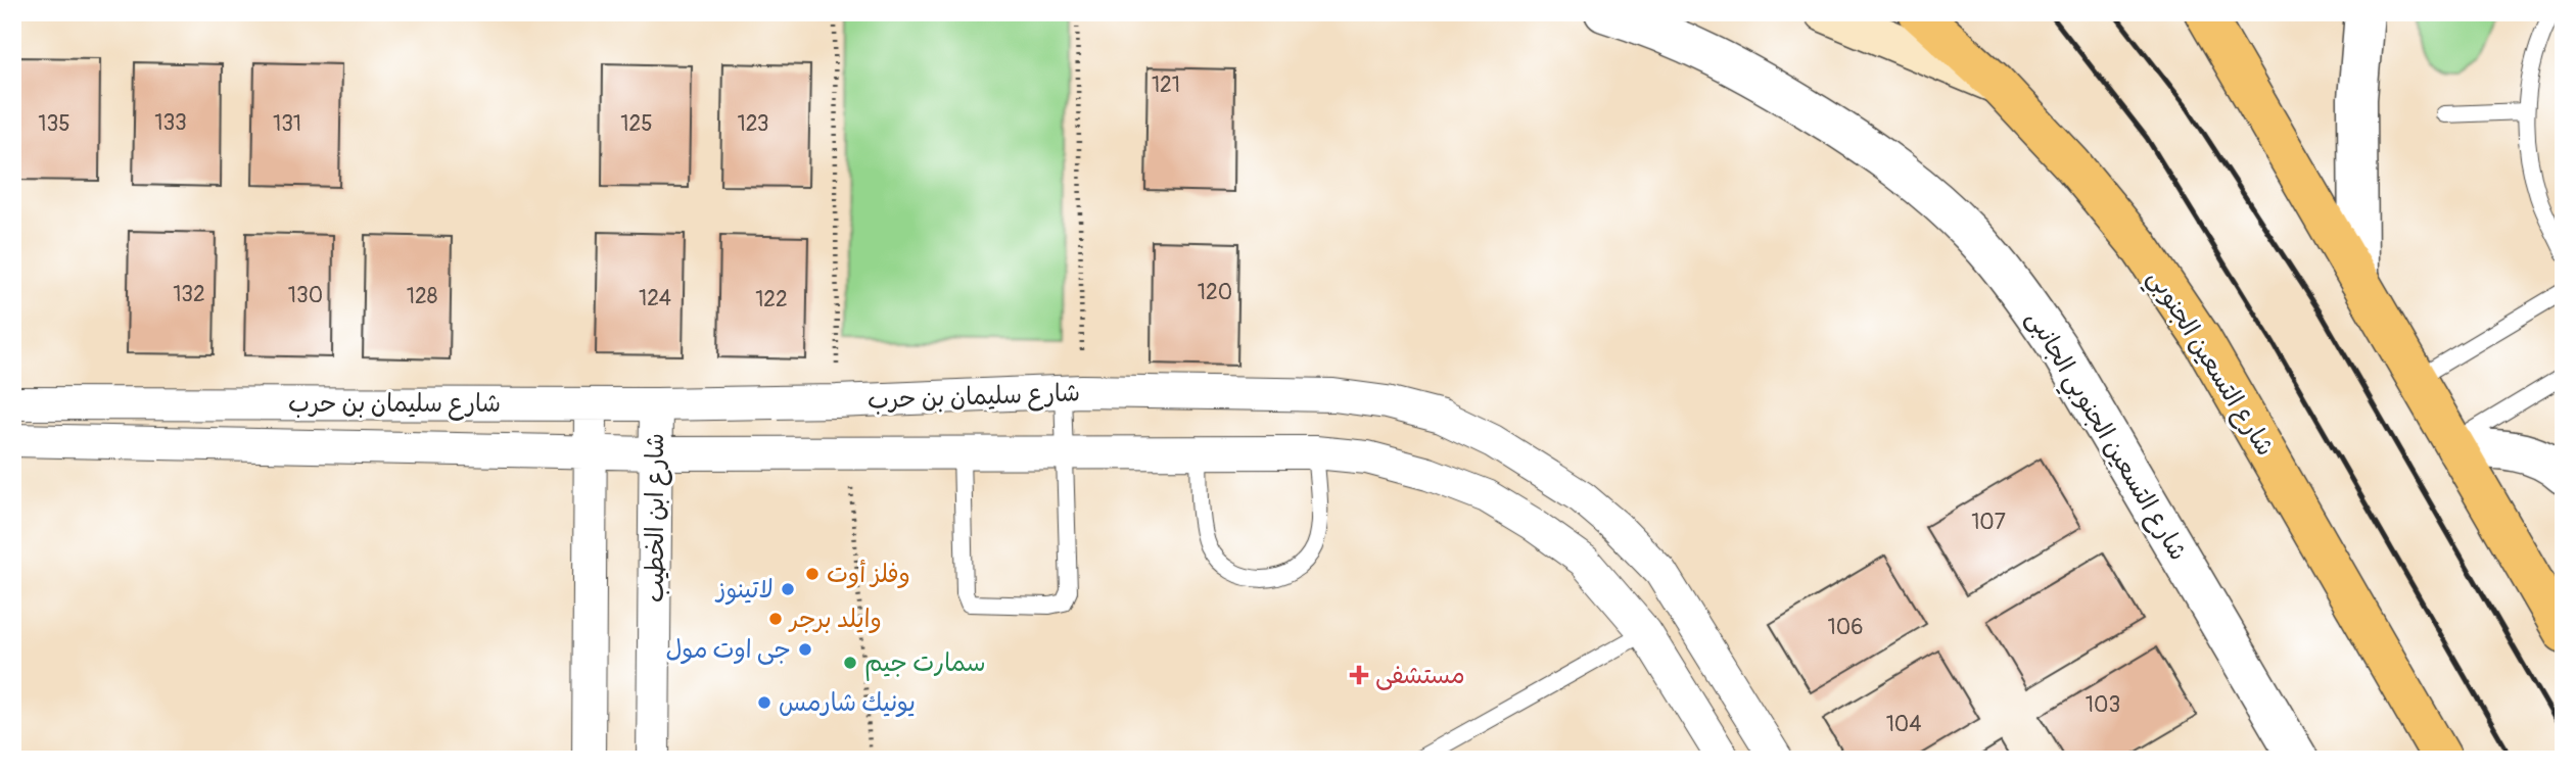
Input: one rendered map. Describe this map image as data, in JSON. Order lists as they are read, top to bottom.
{
  "streets": {
    "highway": ["شارع التسعين الجنوبي"],
    "street": ["شارع سليمان بن حرب", "شارع التسعين الجنوبي الجانبى", "شارع ابن الخطيب"]
  },
  "crossings": [
    ["شارع سليمان بن حرب", "شارع ابن الخطيب"]
  ],
  "places": {
    "other": [
      "وفلز أوت",
      "لاتينوز",
      "وايلد برجر",
      "جى اوت مول",
      "سمارت جيم",
      "يونيك شارمس"
    ],
    "health": ["مستشفى"]
  },
  "house_numbers": [
    "121",
    "133",
    "135",
    "131",
    "125",
    "123",
    "120",
    "132",
    "130",
    "128",
    "124",
    "122",
    "107",
    "106",
    "103",
    "104"
  ]
}
